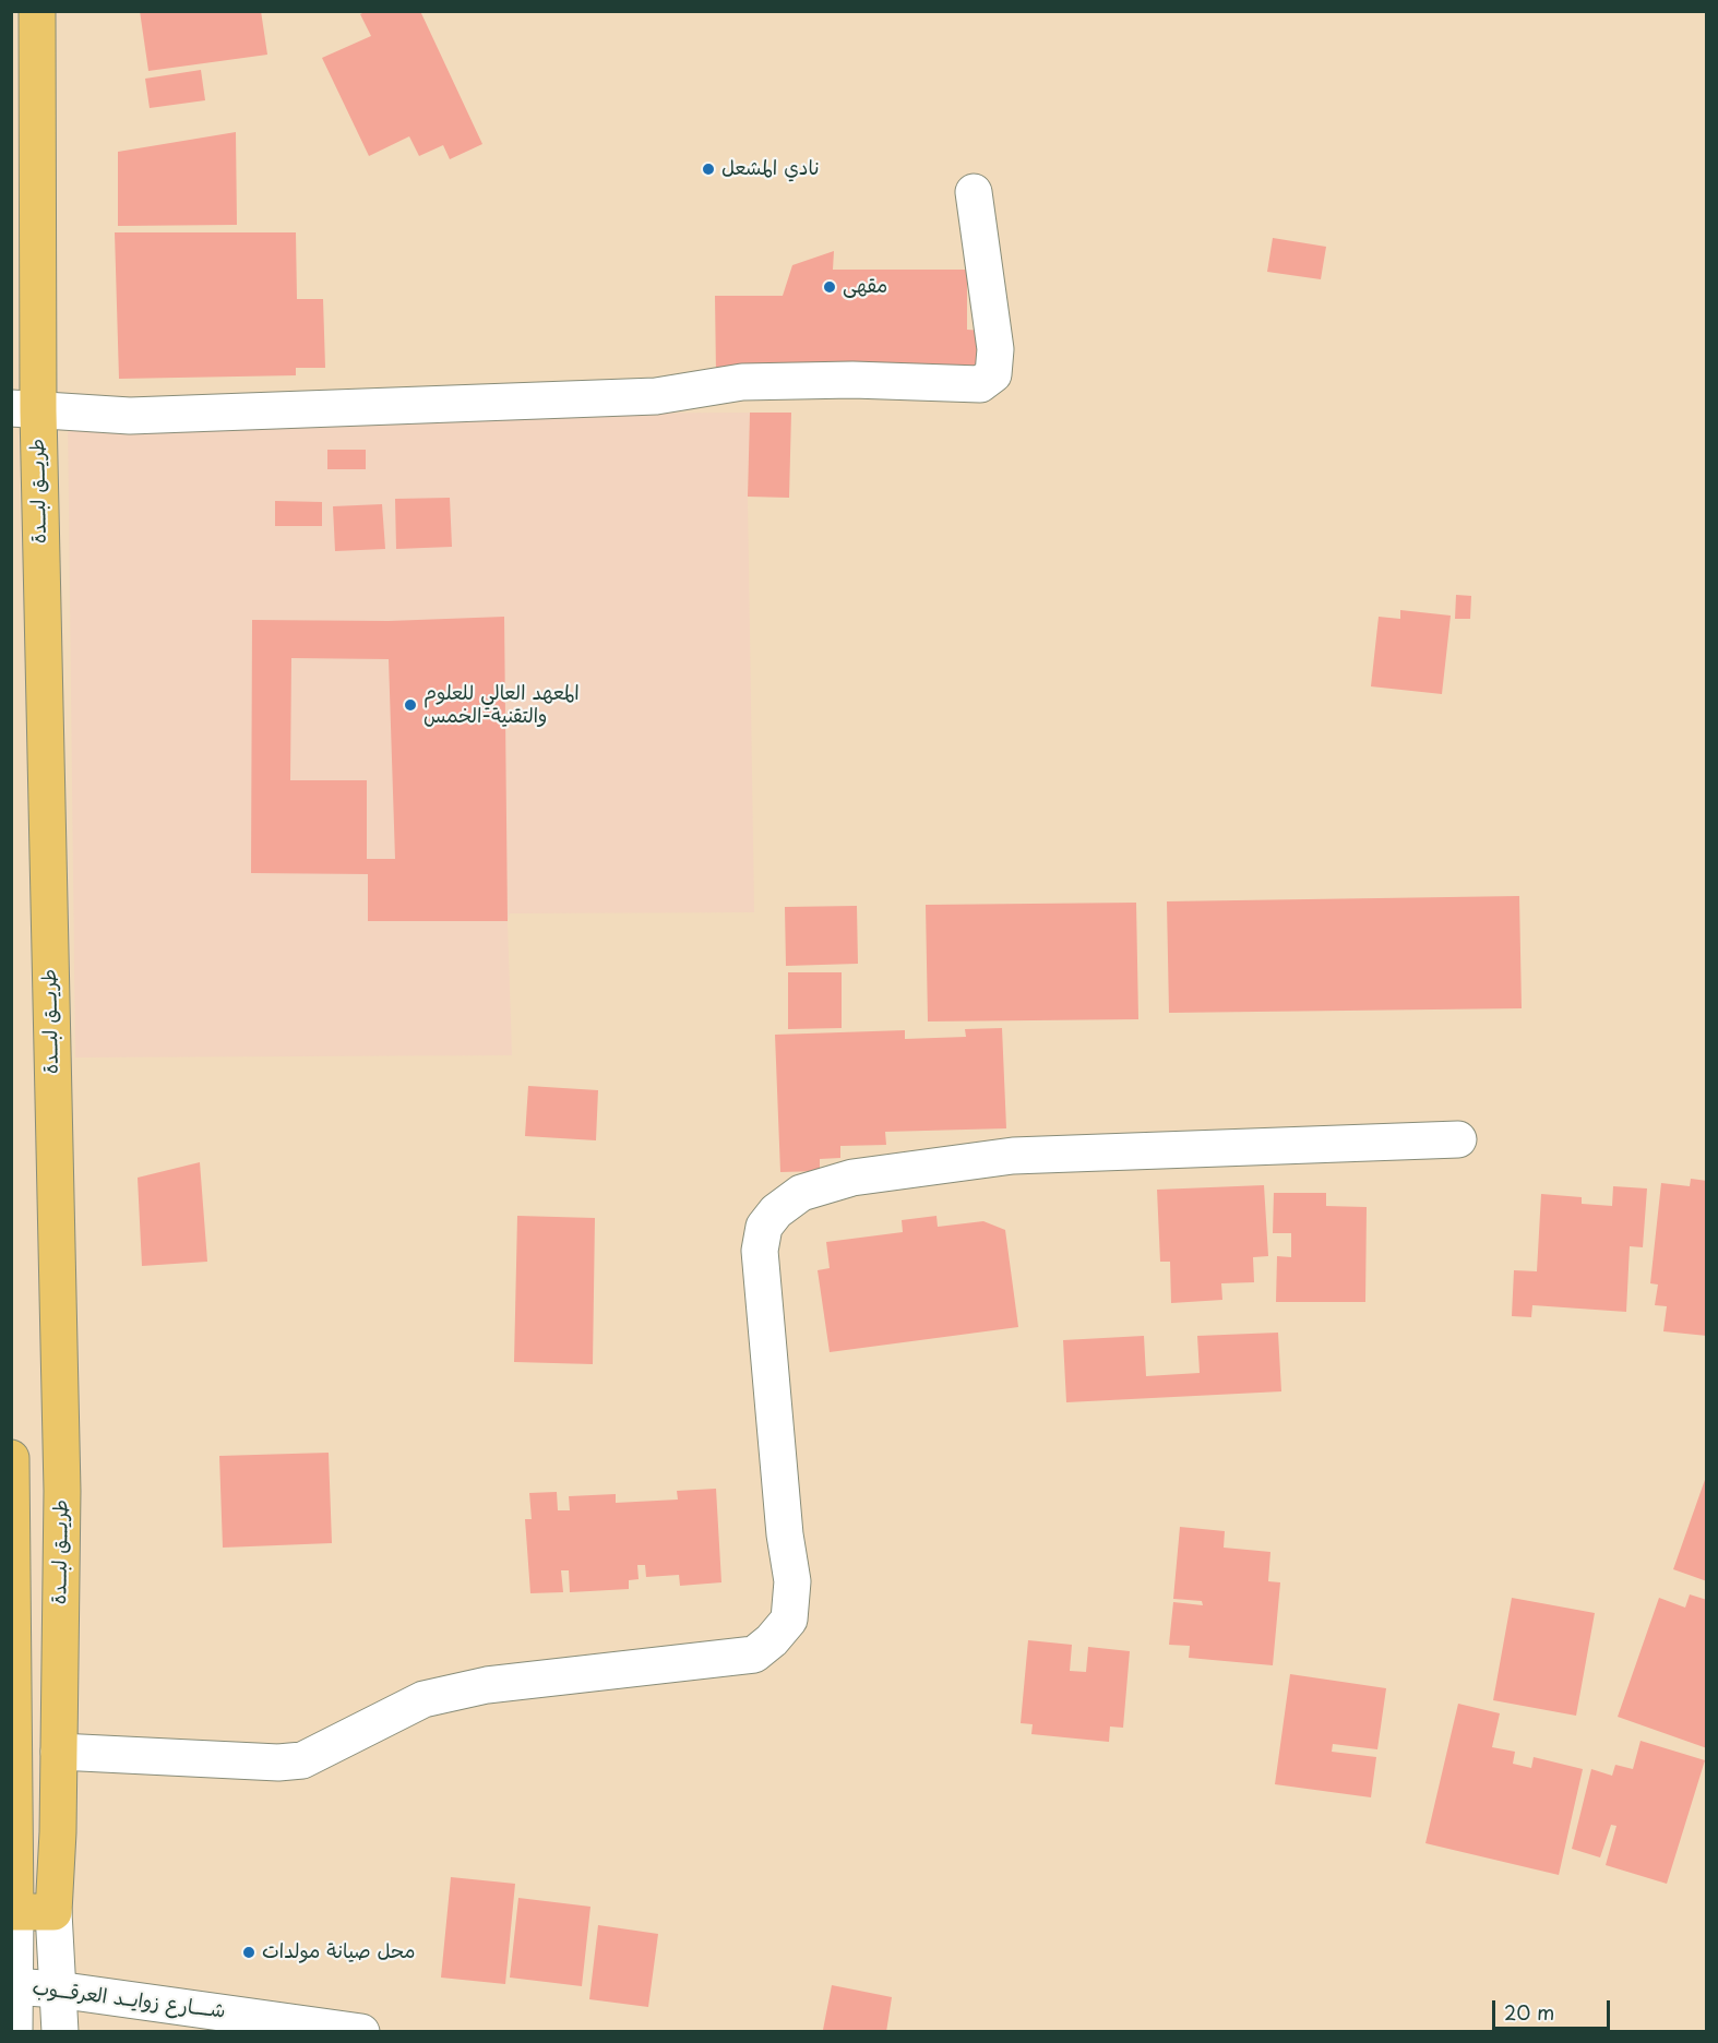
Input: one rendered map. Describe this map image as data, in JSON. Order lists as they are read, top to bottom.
{
  "streets": {
    "main road": ["طريـــق لبـــدة"],
    "street": ["شــــارع زوايــد العرقـــوب"]
  },
  "crossings": [
    ["طريـــق لبـــدة", "شــــارع زوايــد العرقـــوب"]
  ],
  "places": [
    "نادي المشعل",
    "مقهى",
    "المعهد العالي للعلوم والتقنية-الخمس",
    "محل صيانة مولدات"
  ],
  "scale_bar": "20 m"
}
